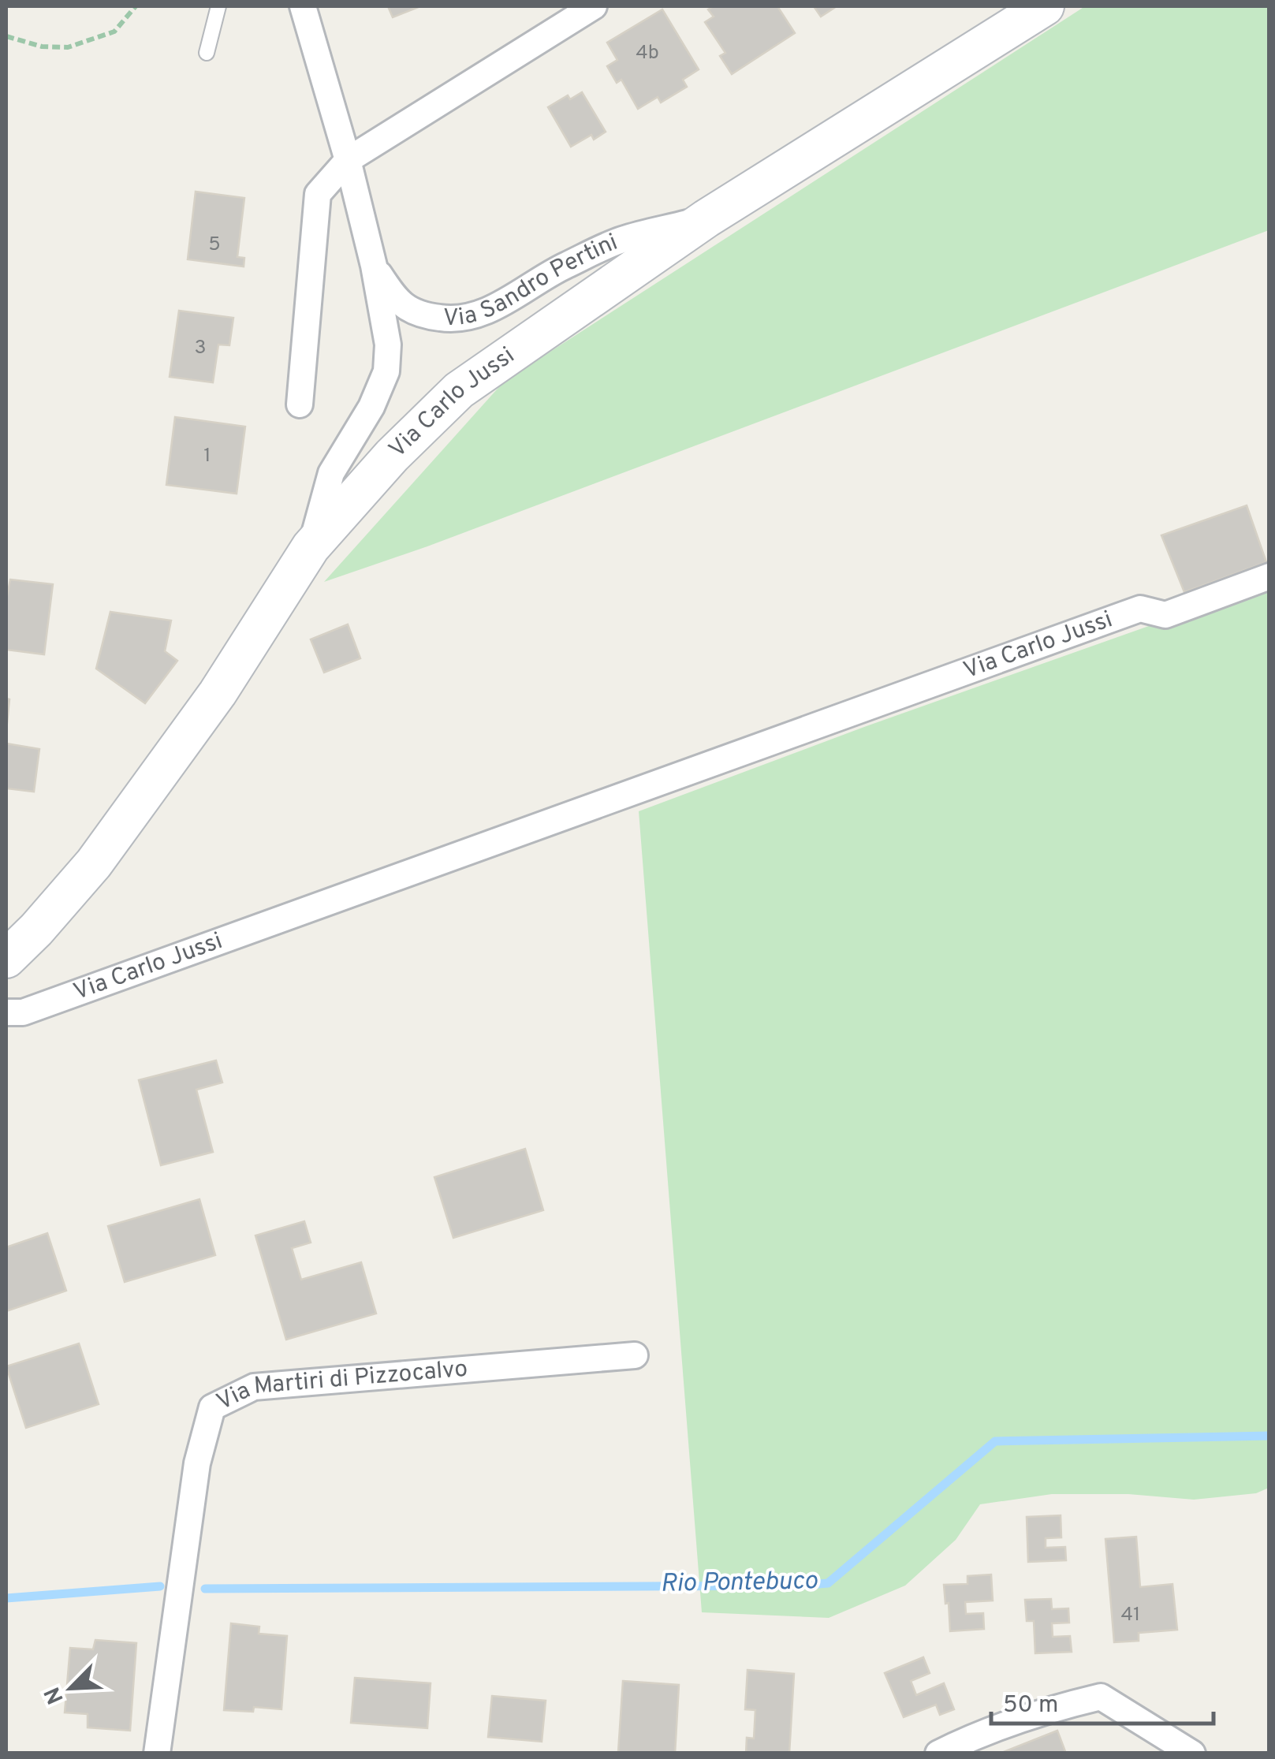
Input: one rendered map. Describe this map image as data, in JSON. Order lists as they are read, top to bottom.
{
  "streets": {
    "street": ["Via Sandro Pertini", "Via Carlo Jussi", "Via Martiri di Pizzocalvo"]
  },
  "crossings": [
    ["Via Sandro Pertini", "Via Carlo Jussi"]
  ],
  "water": ["Rio Pontebuco"],
  "house_numbers": [
    "4b",
    "5",
    "3",
    "1",
    "41"
  ],
  "scale_bar": "50 m",
  "north": "bottom left"
}
